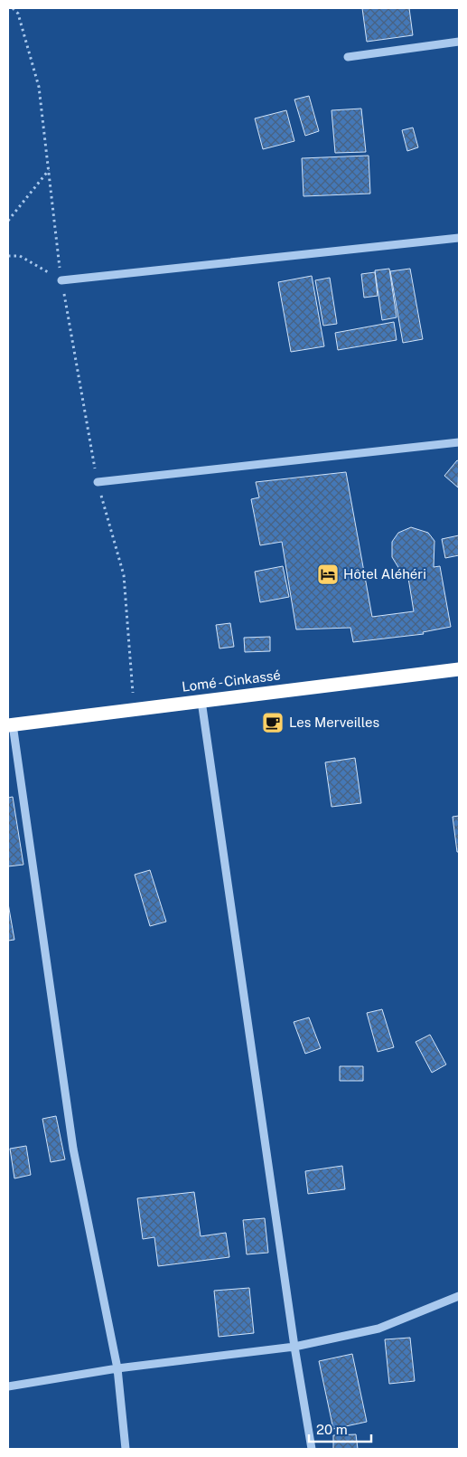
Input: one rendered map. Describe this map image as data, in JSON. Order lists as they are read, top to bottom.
{
  "streets": {
    "highway": ["Lomé - Cinkassé"]
  },
  "places": {
    "hotel": ["Hôtel Aléhéri"],
    "cafe": ["Les Merveilles"]
  },
  "scale_bar": "20 m"
}
